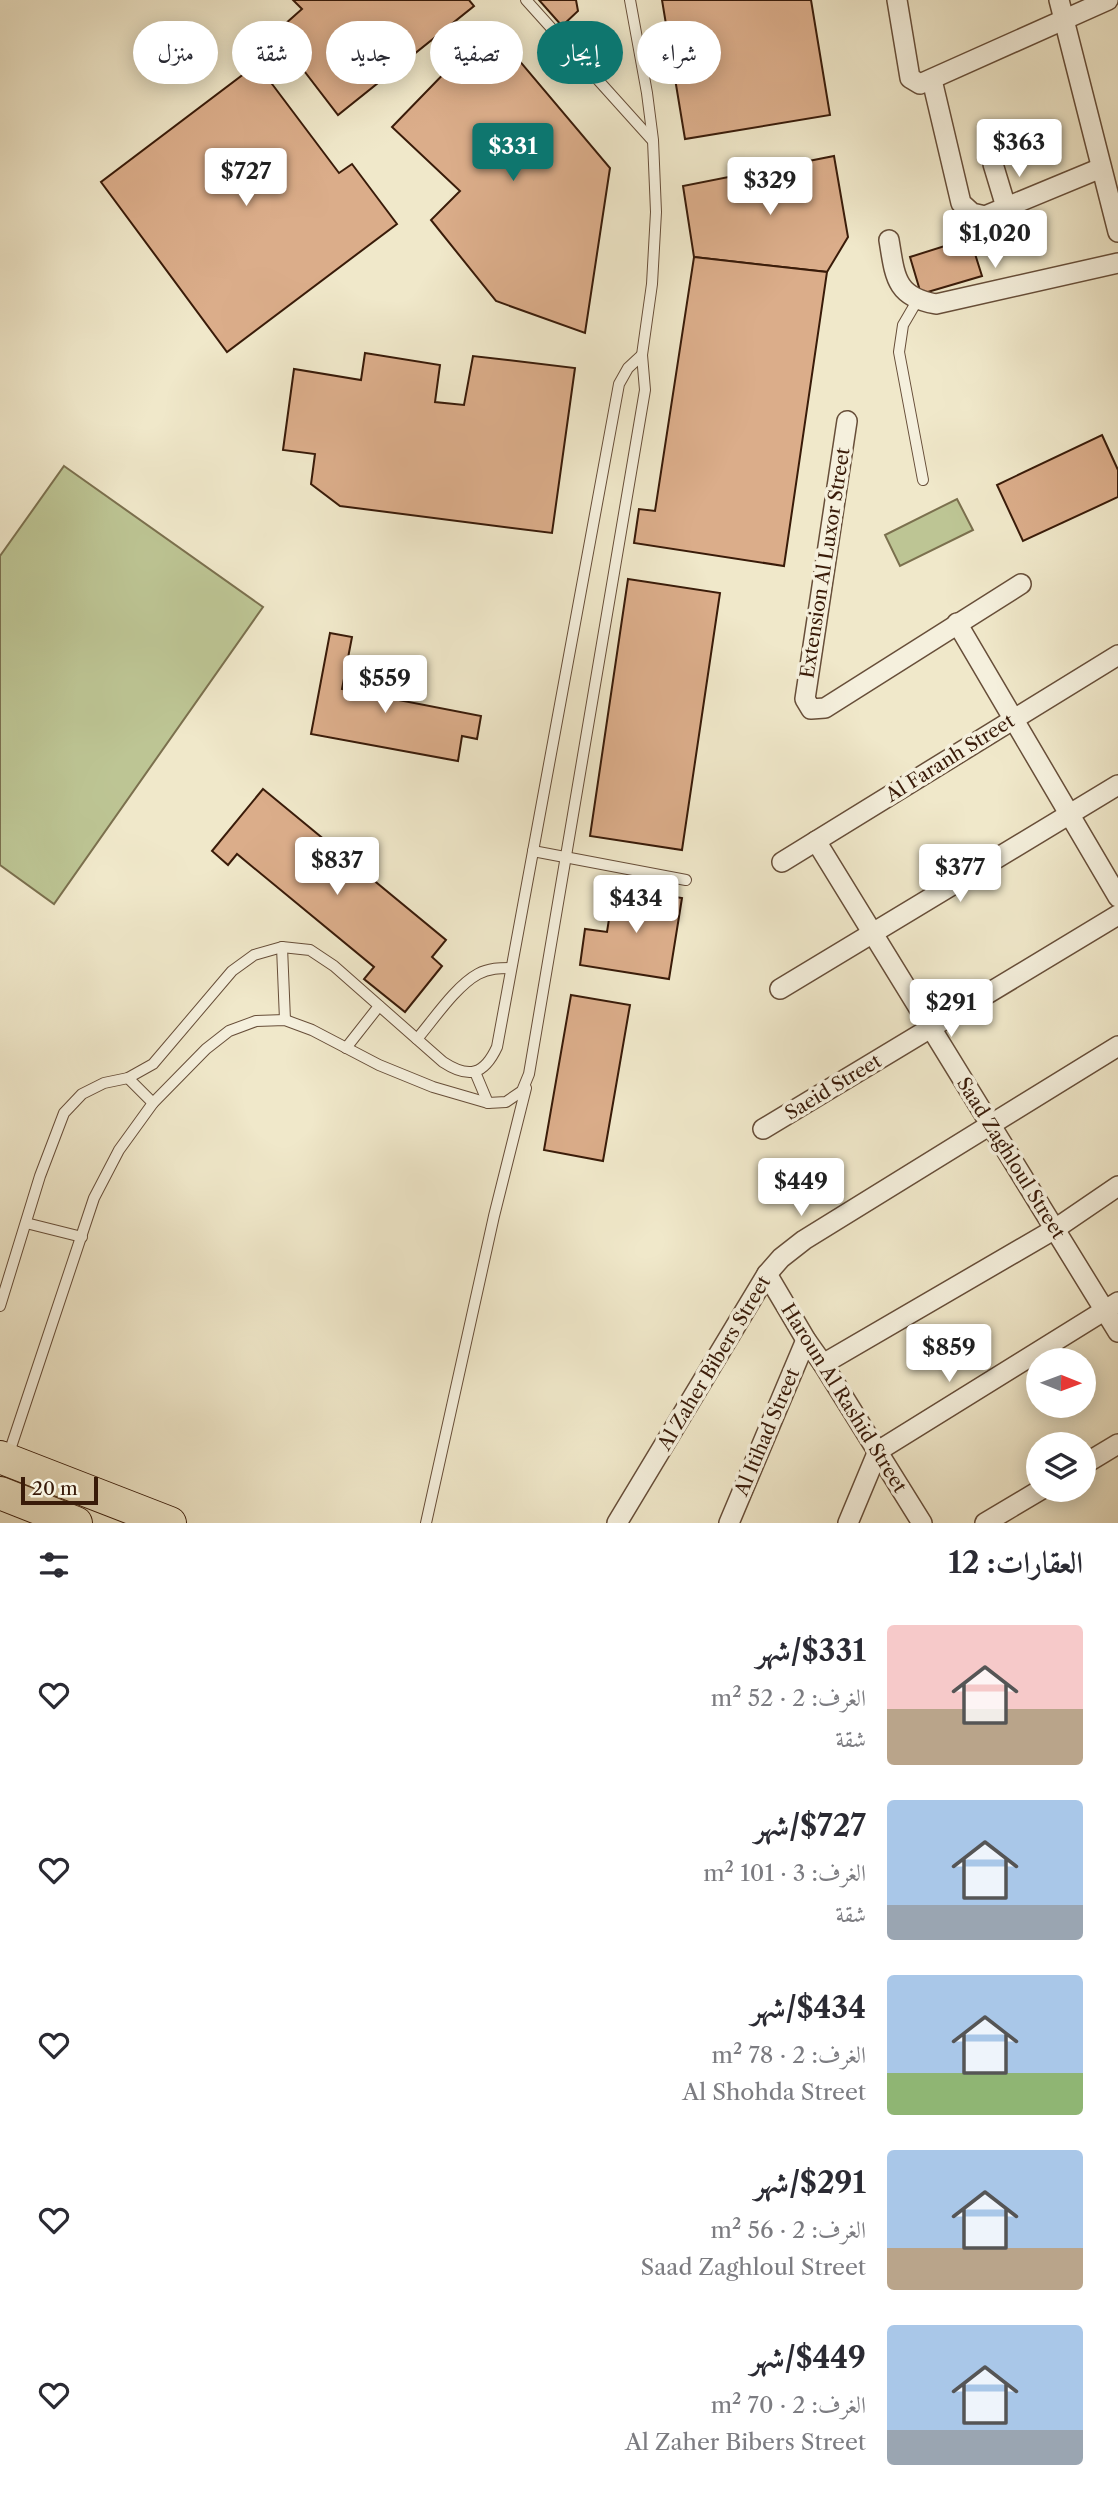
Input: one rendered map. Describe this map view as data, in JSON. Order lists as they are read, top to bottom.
{
  "streets": {
    "street": [
      "Extension Al Luxor Street",
      "Al Faranh Street",
      "Saeid Street",
      "Saad Zaghloul Street",
      "Al Zaher Bibers Street",
      "Haroun Al Rashid Street",
      "Al Itihad Street"
    ]
  },
  "crossings": [
    ["Al Faranh Street", "Saad Zaghloul Street"],
    ["Saeid Street", "Saad Zaghloul Street"],
    ["Saad Zaghloul Street", "Al Zaher Bibers Street"],
    ["Saad Zaghloul Street", "Al Itihad Street"],
    ["Al Zaher Bibers Street", "Haroun Al Rashid Street"],
    ["Haroun Al Rashid Street", "Al Itihad Street"]
  ],
  "scale_bar": "20 m",
  "north": "right",
  "page": {
    "chip": [
      "شراء",
      "إيجار",
      "تصفية",
      "جديد",
      "شقة",
      "منزل"
    ],
    "price": [
      "$363",
      "$331",
      "$727",
      "$329",
      "$1,020",
      "$559",
      "$837",
      "$377",
      "$434",
      "$291",
      "$449",
      "$859"
    ],
    "scale": "20 m",
    "heading": "العقارات: 12",
    "list": [
      {
        "name": "$331/شهر",
        "note": "الغرف: 2 · 52 m² · شقة"
      },
      {
        "name": "$727/شهر",
        "note": "الغرف: 3 · 101 m² · شقة"
      },
      {
        "name": "$434/شهر",
        "note": "الغرف: 2 · 78 m² · Al Shohda Street"
      },
      {
        "name": "$291/شهر",
        "note": "الغرف: 2 · 56 m² · Saad Zaghloul Street"
      },
      {
        "name": "$449/شهر",
        "note": "الغرف: 2 · 70 m² · Al Zaher Bibers Street"
      }
    ]
  }
}
